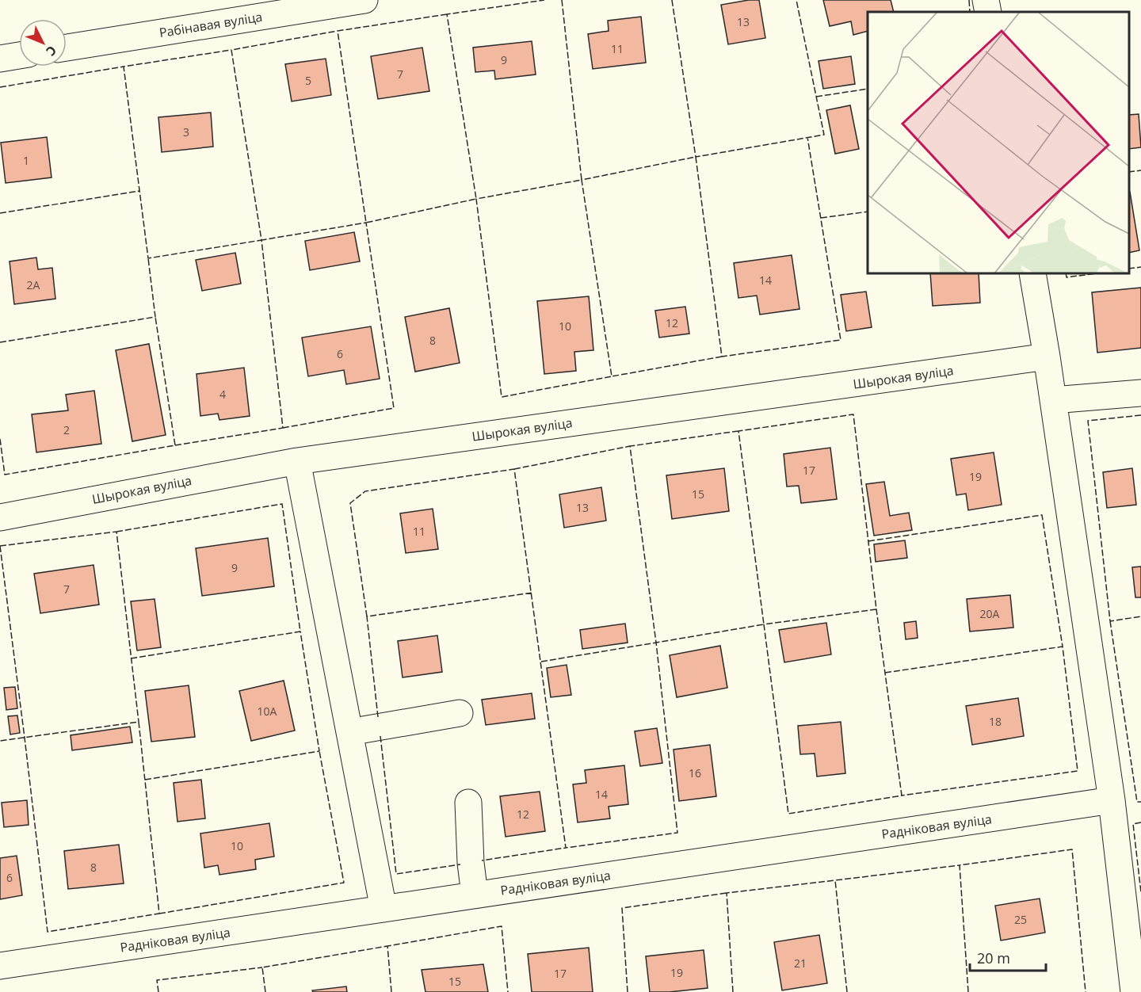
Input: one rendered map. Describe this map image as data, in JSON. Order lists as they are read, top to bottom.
{
  "streets": {
    "street": ["Рабінавая вуліца", "Шырокая вуліца", "Радніковая вуліца"]
  },
  "house_numbers": [
    "13",
    "11",
    "9",
    "7",
    "5",
    "3",
    "1",
    "14",
    "2А",
    "12",
    "10",
    "8",
    "6",
    "4",
    "2",
    "17",
    "19",
    "15",
    "13",
    "11",
    "9",
    "7",
    "20А",
    "10А",
    "18",
    "16",
    "14",
    "12",
    "10",
    "8",
    "6",
    "25",
    "21",
    "19",
    "17",
    "15"
  ],
  "scale_bar": "20 m",
  "north": "bottom right"
}
